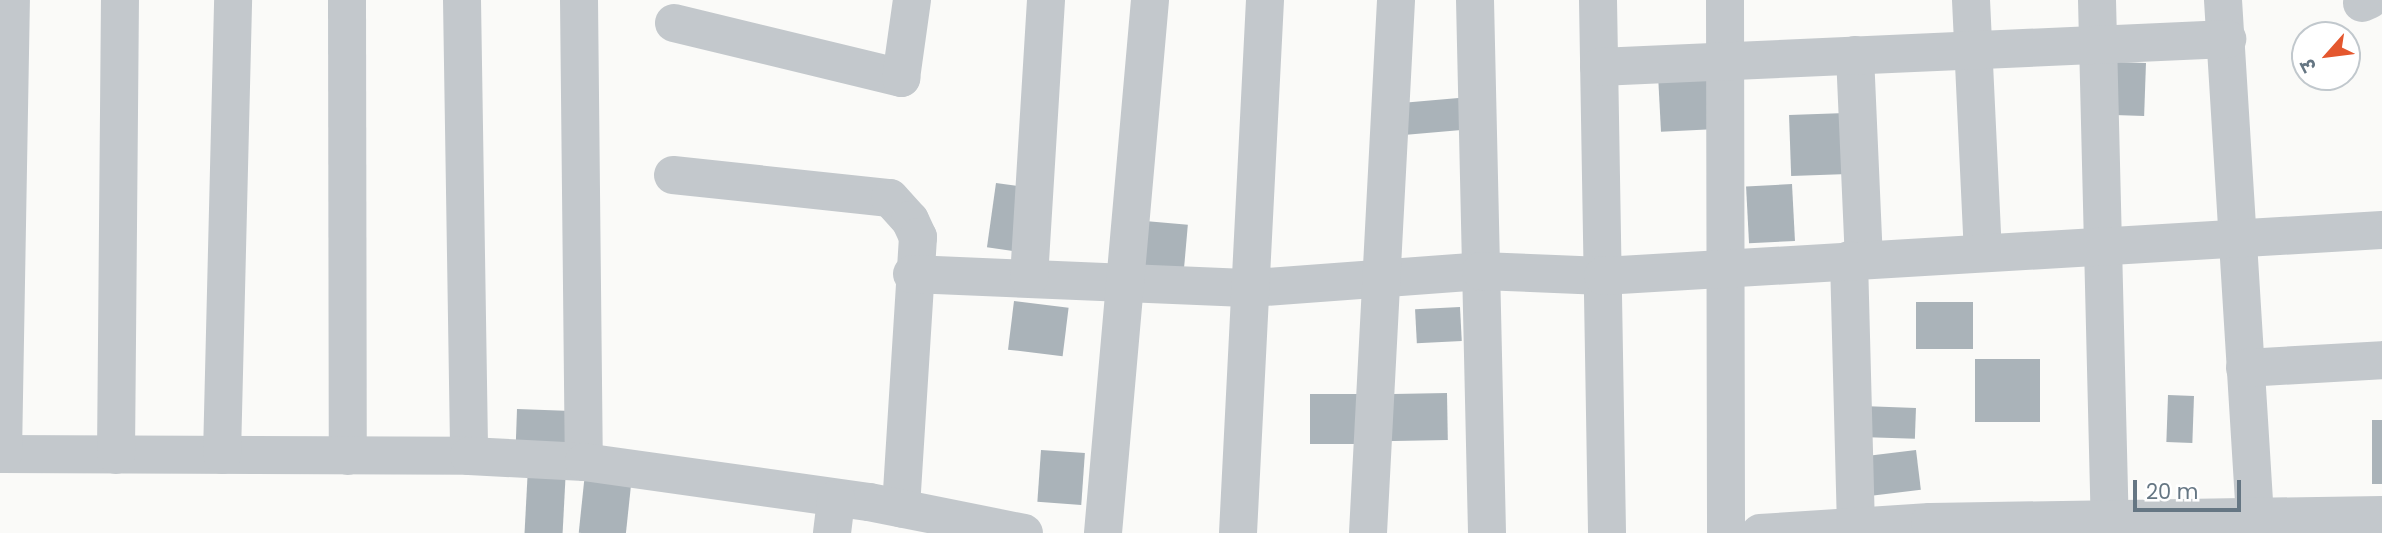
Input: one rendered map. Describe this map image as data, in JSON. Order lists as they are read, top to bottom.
{
  "scale_bar": "20 m",
  "north": "bottom left"
}
